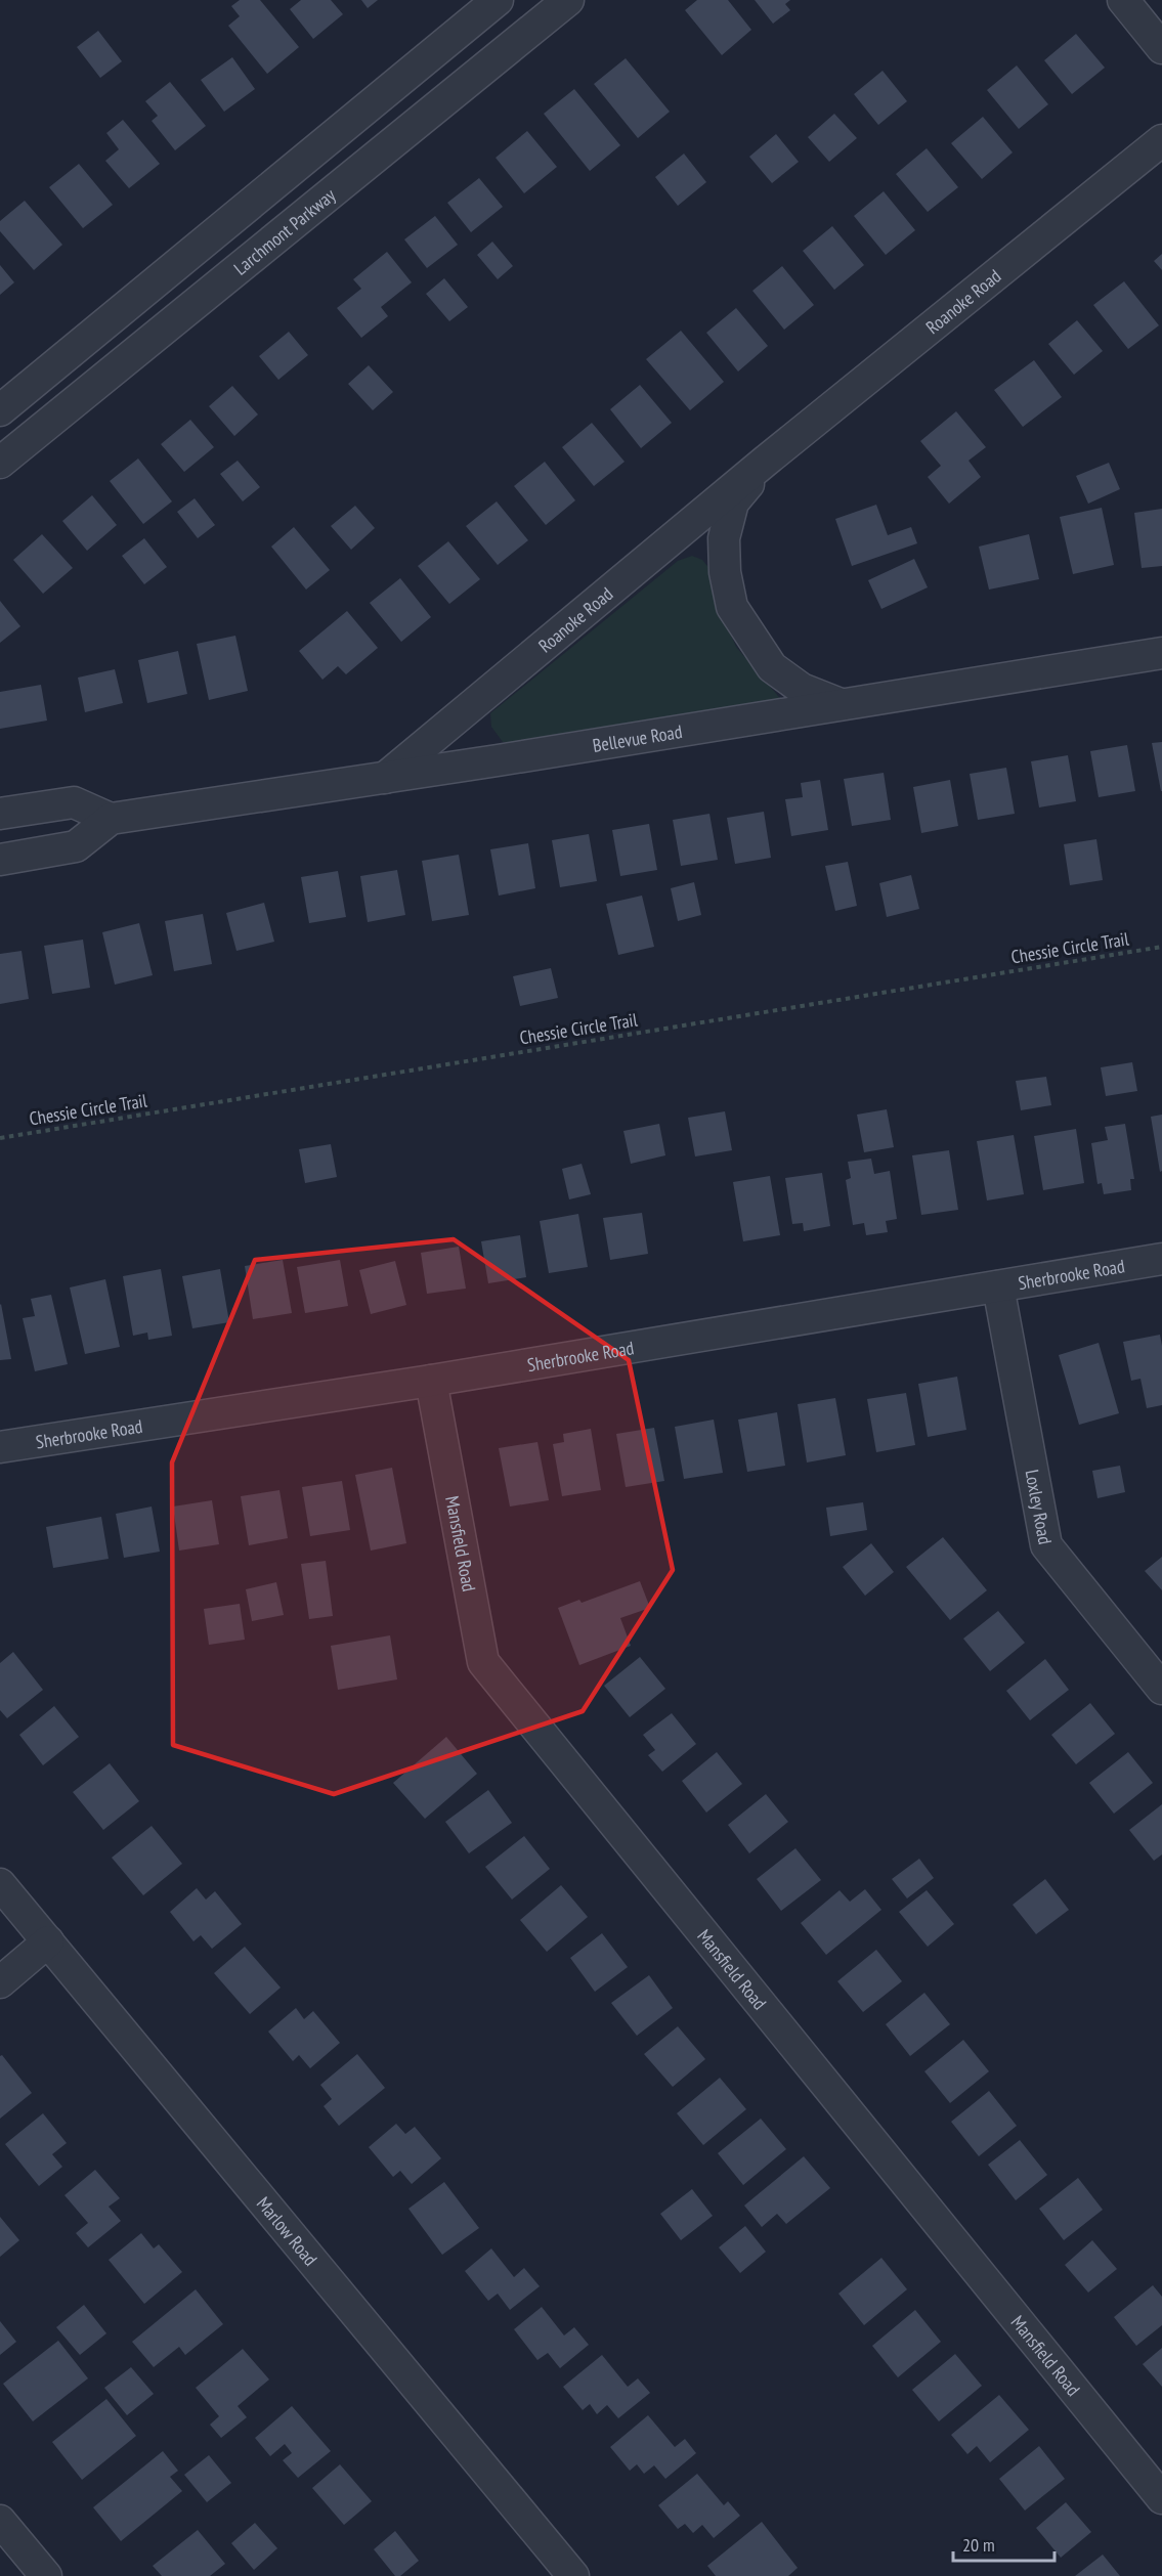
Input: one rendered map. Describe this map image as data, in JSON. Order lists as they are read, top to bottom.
{
  "streets": {
    "street": [
      "Larchmont Parkway",
      "Roanoke Road",
      "Bellevue Road",
      "Sherbrooke Road",
      "Loxley Road",
      "Mansfield Road",
      "Marlow Road"
    ],
    "path": ["Chessie Circle Trail"]
  },
  "crossings": [
    ["Roanoke Road", "Bellevue Road"],
    ["Sherbrooke Road", "Loxley Road"],
    ["Sherbrooke Road", "Mansfield Road"]
  ],
  "scale_bar": "20 m"
}
